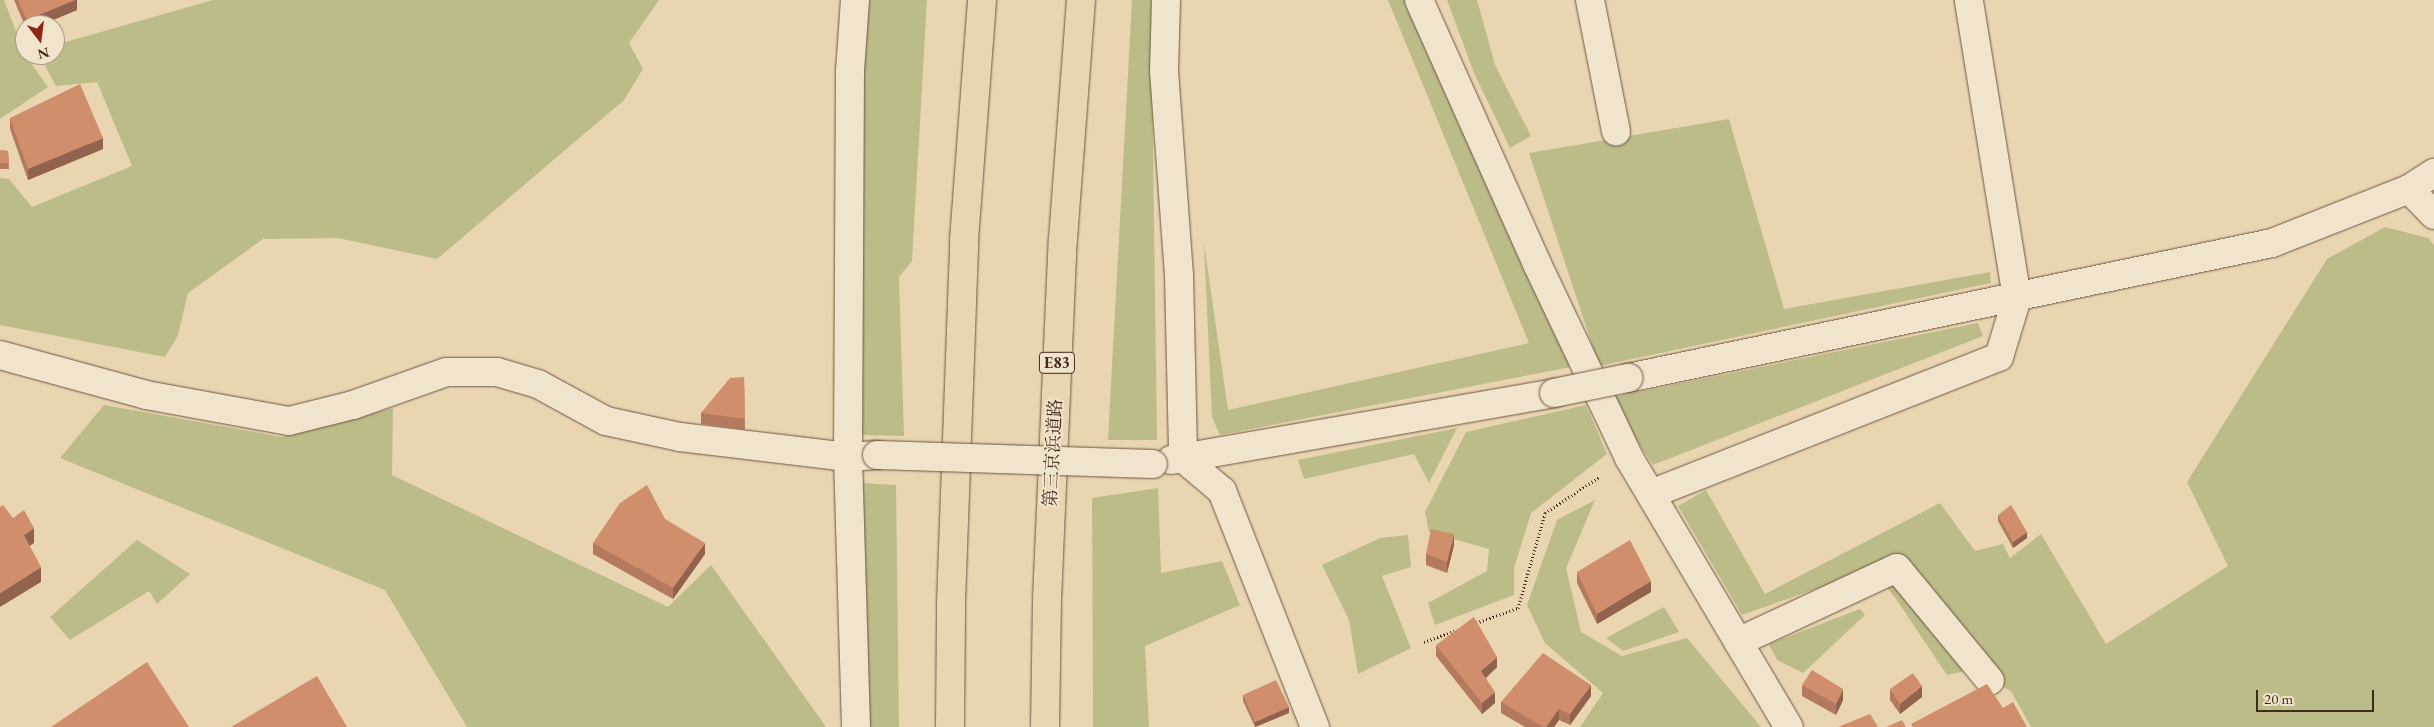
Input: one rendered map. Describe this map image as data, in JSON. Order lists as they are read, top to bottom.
{
  "streets": {
    "highway": ["E83", "第三京浜道路"]
  },
  "scale_bar": "20 m",
  "north": "bottom"
}
